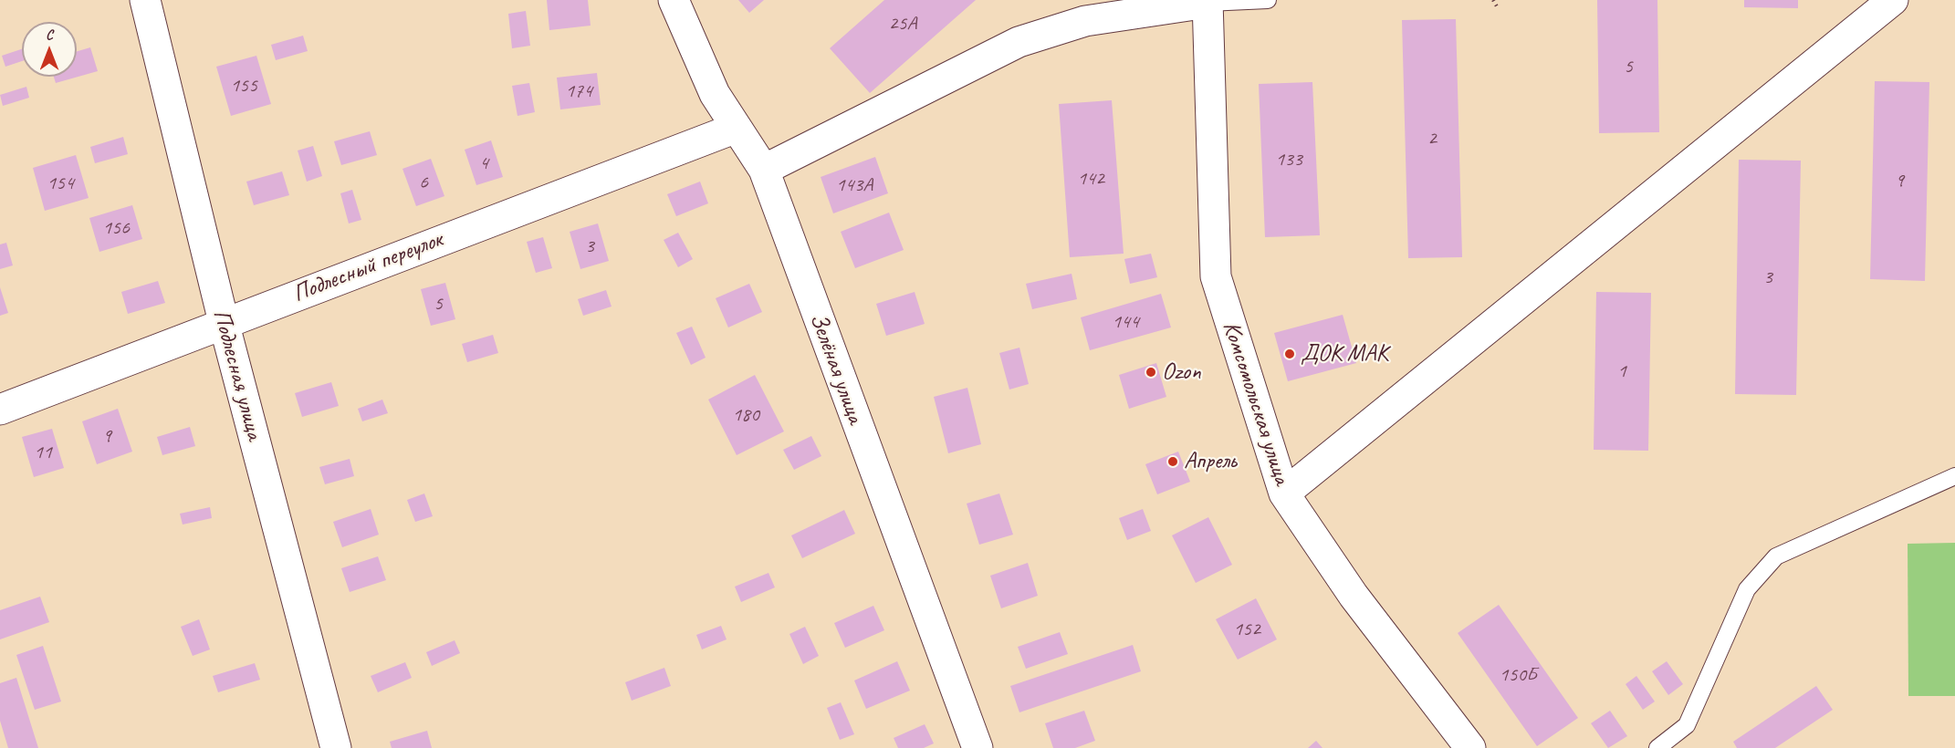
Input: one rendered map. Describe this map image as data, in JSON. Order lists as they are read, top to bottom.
{
  "streets": {
    "street": [
      "Подлесный переулок",
      "Зелёная улица",
      "Подлесная улица",
      "Комсомольская улица"
    ]
  },
  "crossings": [
    ["Подлесный переулок", "Зелёная улица"],
    ["Подлесный переулок", "Подлесная улица"]
  ],
  "places": ["ДОК МАК", "Ozon", "Апрель"],
  "house_numbers": [
    "25А",
    "5",
    "155",
    "174",
    "2",
    "133",
    "4",
    "142",
    "9",
    "6",
    "154",
    "143А",
    "156",
    "3",
    "3",
    "5",
    "144",
    "1",
    "180",
    "9",
    "11",
    "152",
    "150Б"
  ],
  "north": "top"
}
